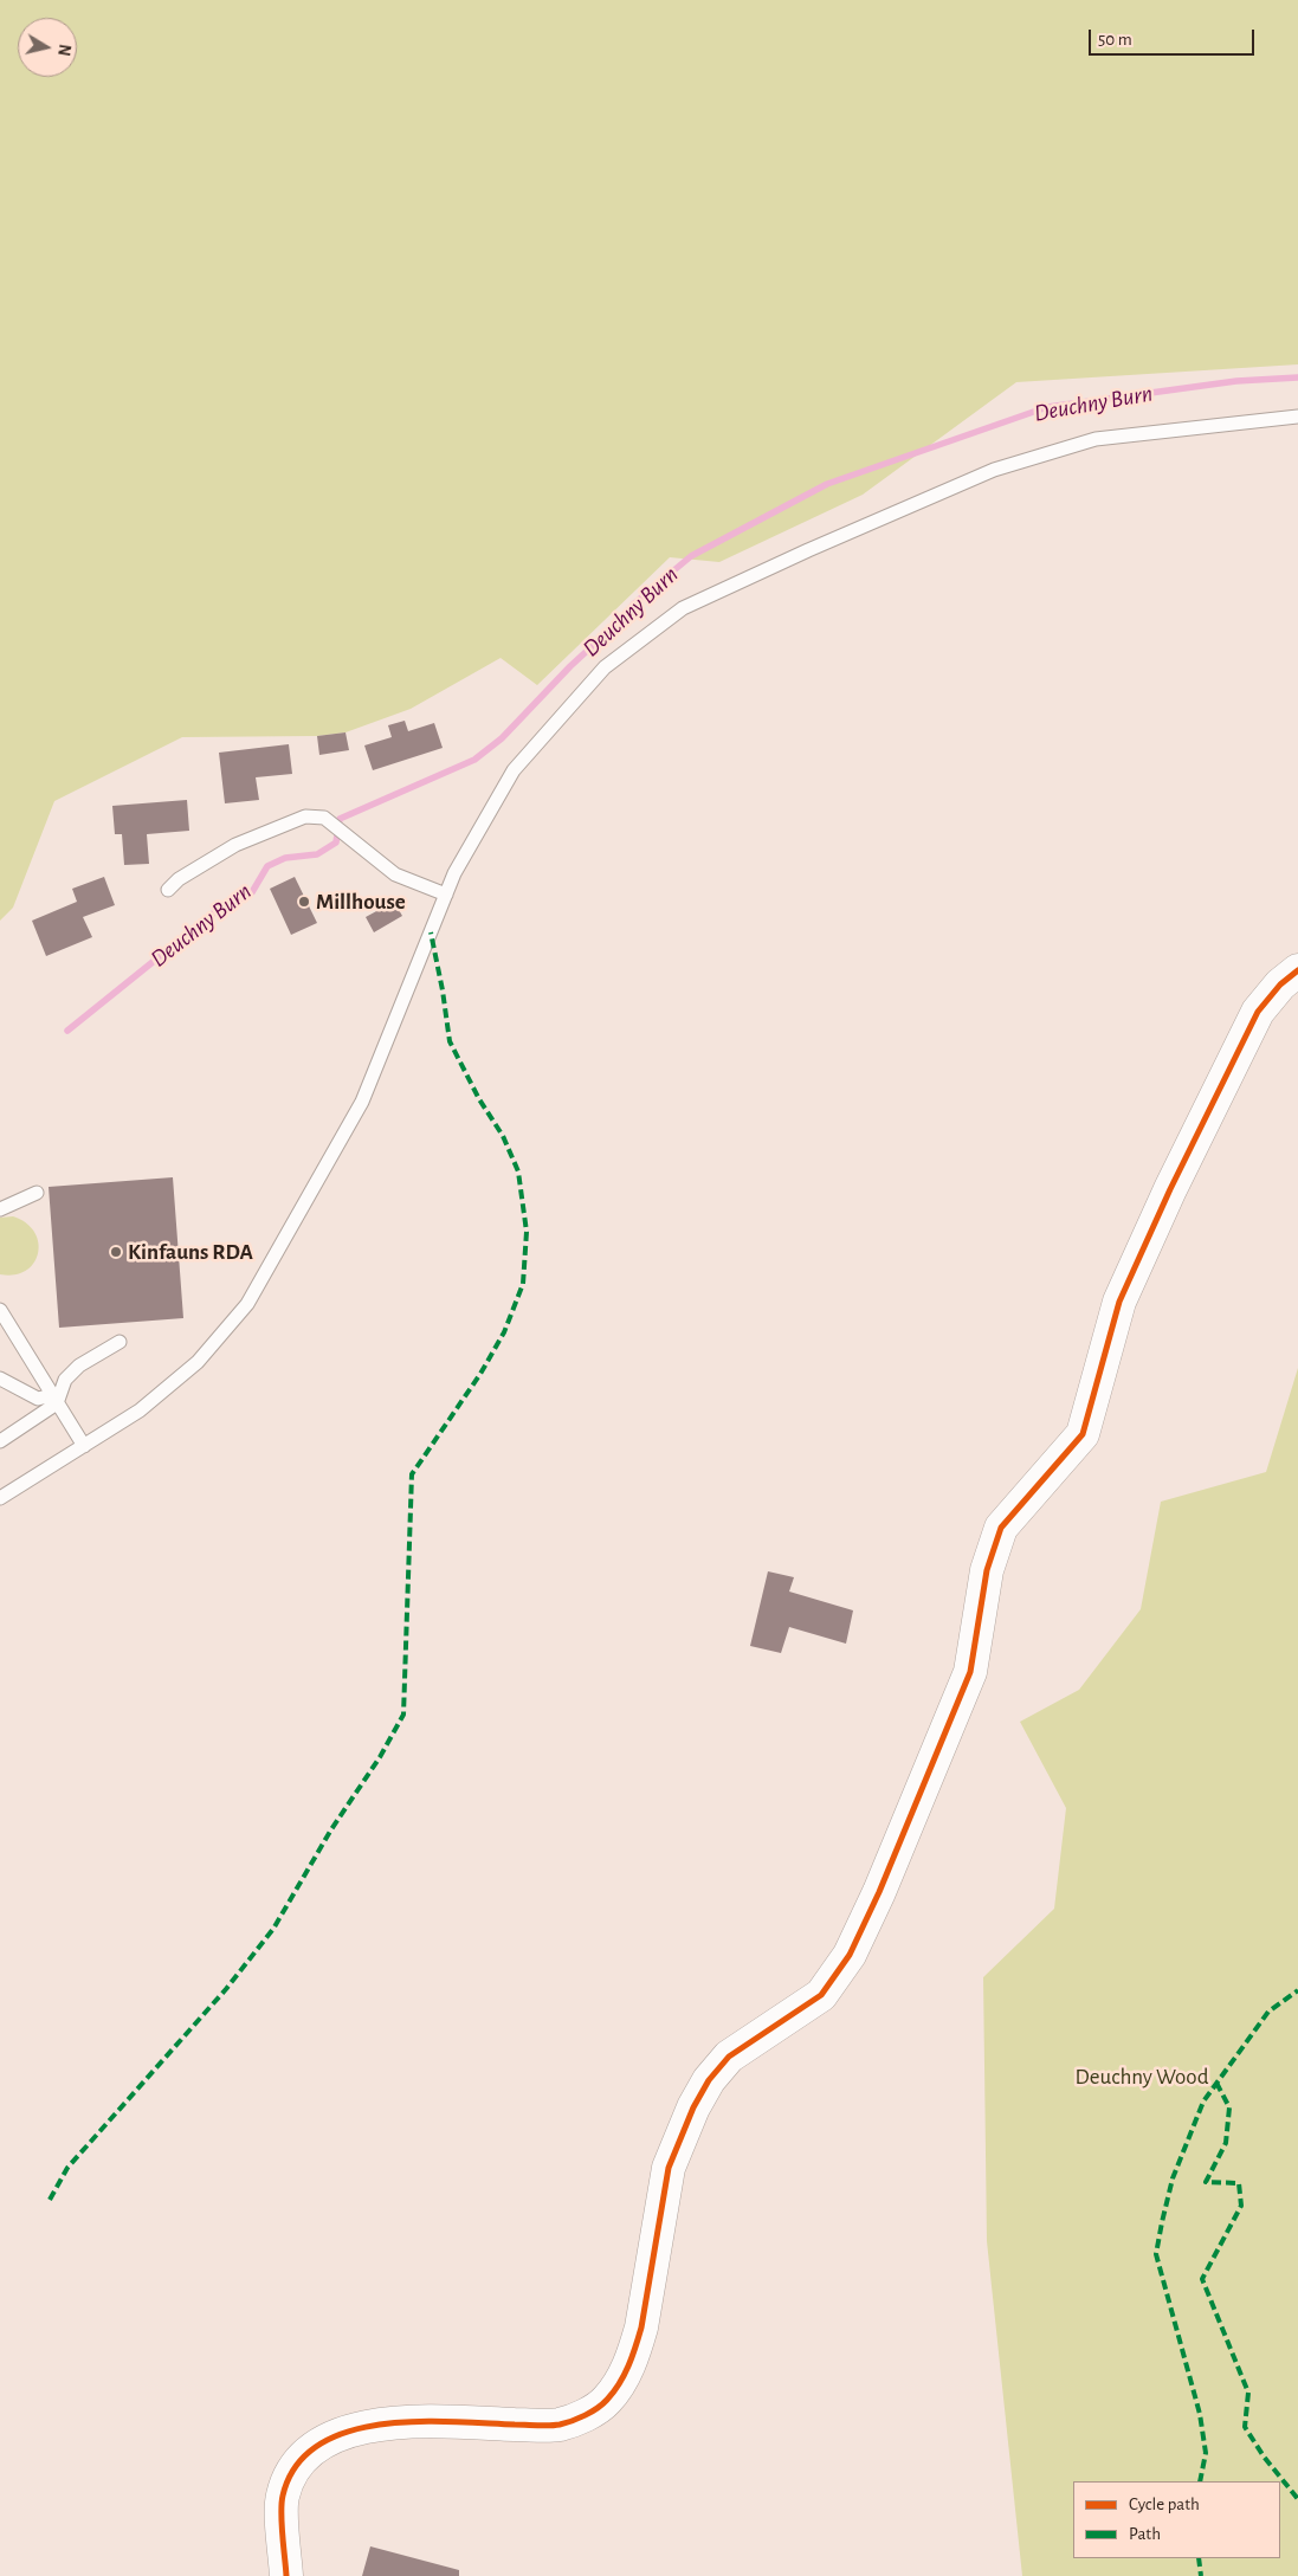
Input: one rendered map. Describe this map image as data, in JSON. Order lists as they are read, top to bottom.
{
  "water": ["Deuchny Burn"],
  "parks": ["Deuchny Wood"],
  "places": ["Millhouse", "Kinfauns RDA"],
  "legend": ["Cycle path", "Path"],
  "scale_bar": "50 m",
  "north": "right"
}
